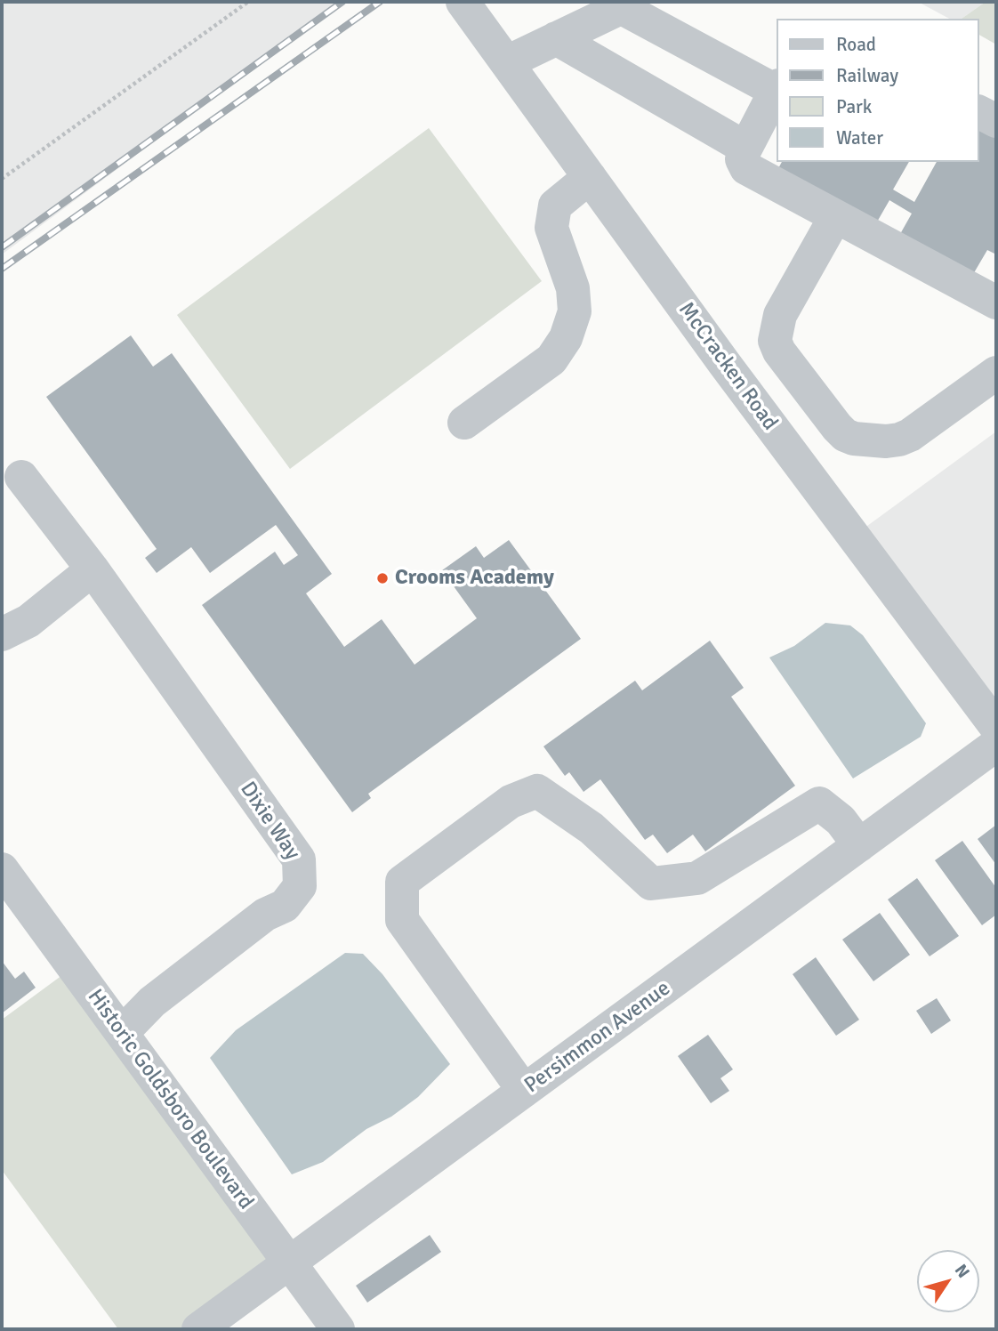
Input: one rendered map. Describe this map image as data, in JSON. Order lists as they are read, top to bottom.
{
  "streets": {
    "street": [
      "McCracken Road",
      "Dixie Way",
      "Persimmon Avenue",
      "Historic Goldsboro Boulevard"
    ]
  },
  "crossings": [
    ["Dixie Way", "Historic Goldsboro Boulevard"],
    ["Persimmon Avenue", "Historic Goldsboro Boulevard"]
  ],
  "places": ["Crooms Academy"],
  "legend": [
    "Road",
    "Railway",
    "Park",
    "Water"
  ],
  "north": "top right"
}
